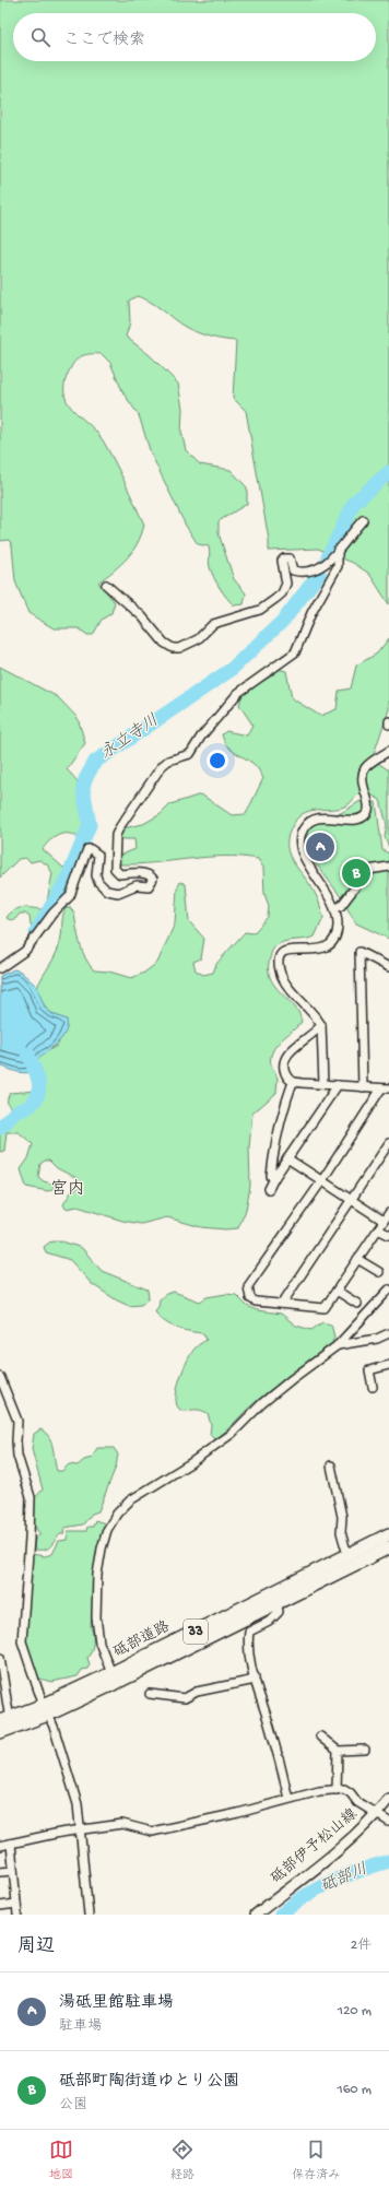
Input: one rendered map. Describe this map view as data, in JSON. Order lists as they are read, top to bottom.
{
  "streets": {
    "highway": ["33", "砥部道路"],
    "main road": ["砥部伊予松山線"]
  },
  "districts": ["宮内"],
  "water": ["永立寺川", "砥部川"],
  "page": {
    "search": "ここで検索",
    "pins": ["A", "B"],
    "heading": ["周辺", "2件"],
    "list": [
      {
        "mark": "A",
        "name": "湯砥里館駐車場",
        "note": "駐車場",
        "value": "120 m"
      },
      {
        "mark": "B",
        "name": "砥部町陶街道ゆとり公園",
        "note": "公園",
        "value": "160 m"
      }
    ],
    "nav": ["地図", "経路", "保存済み"]
  }
}
